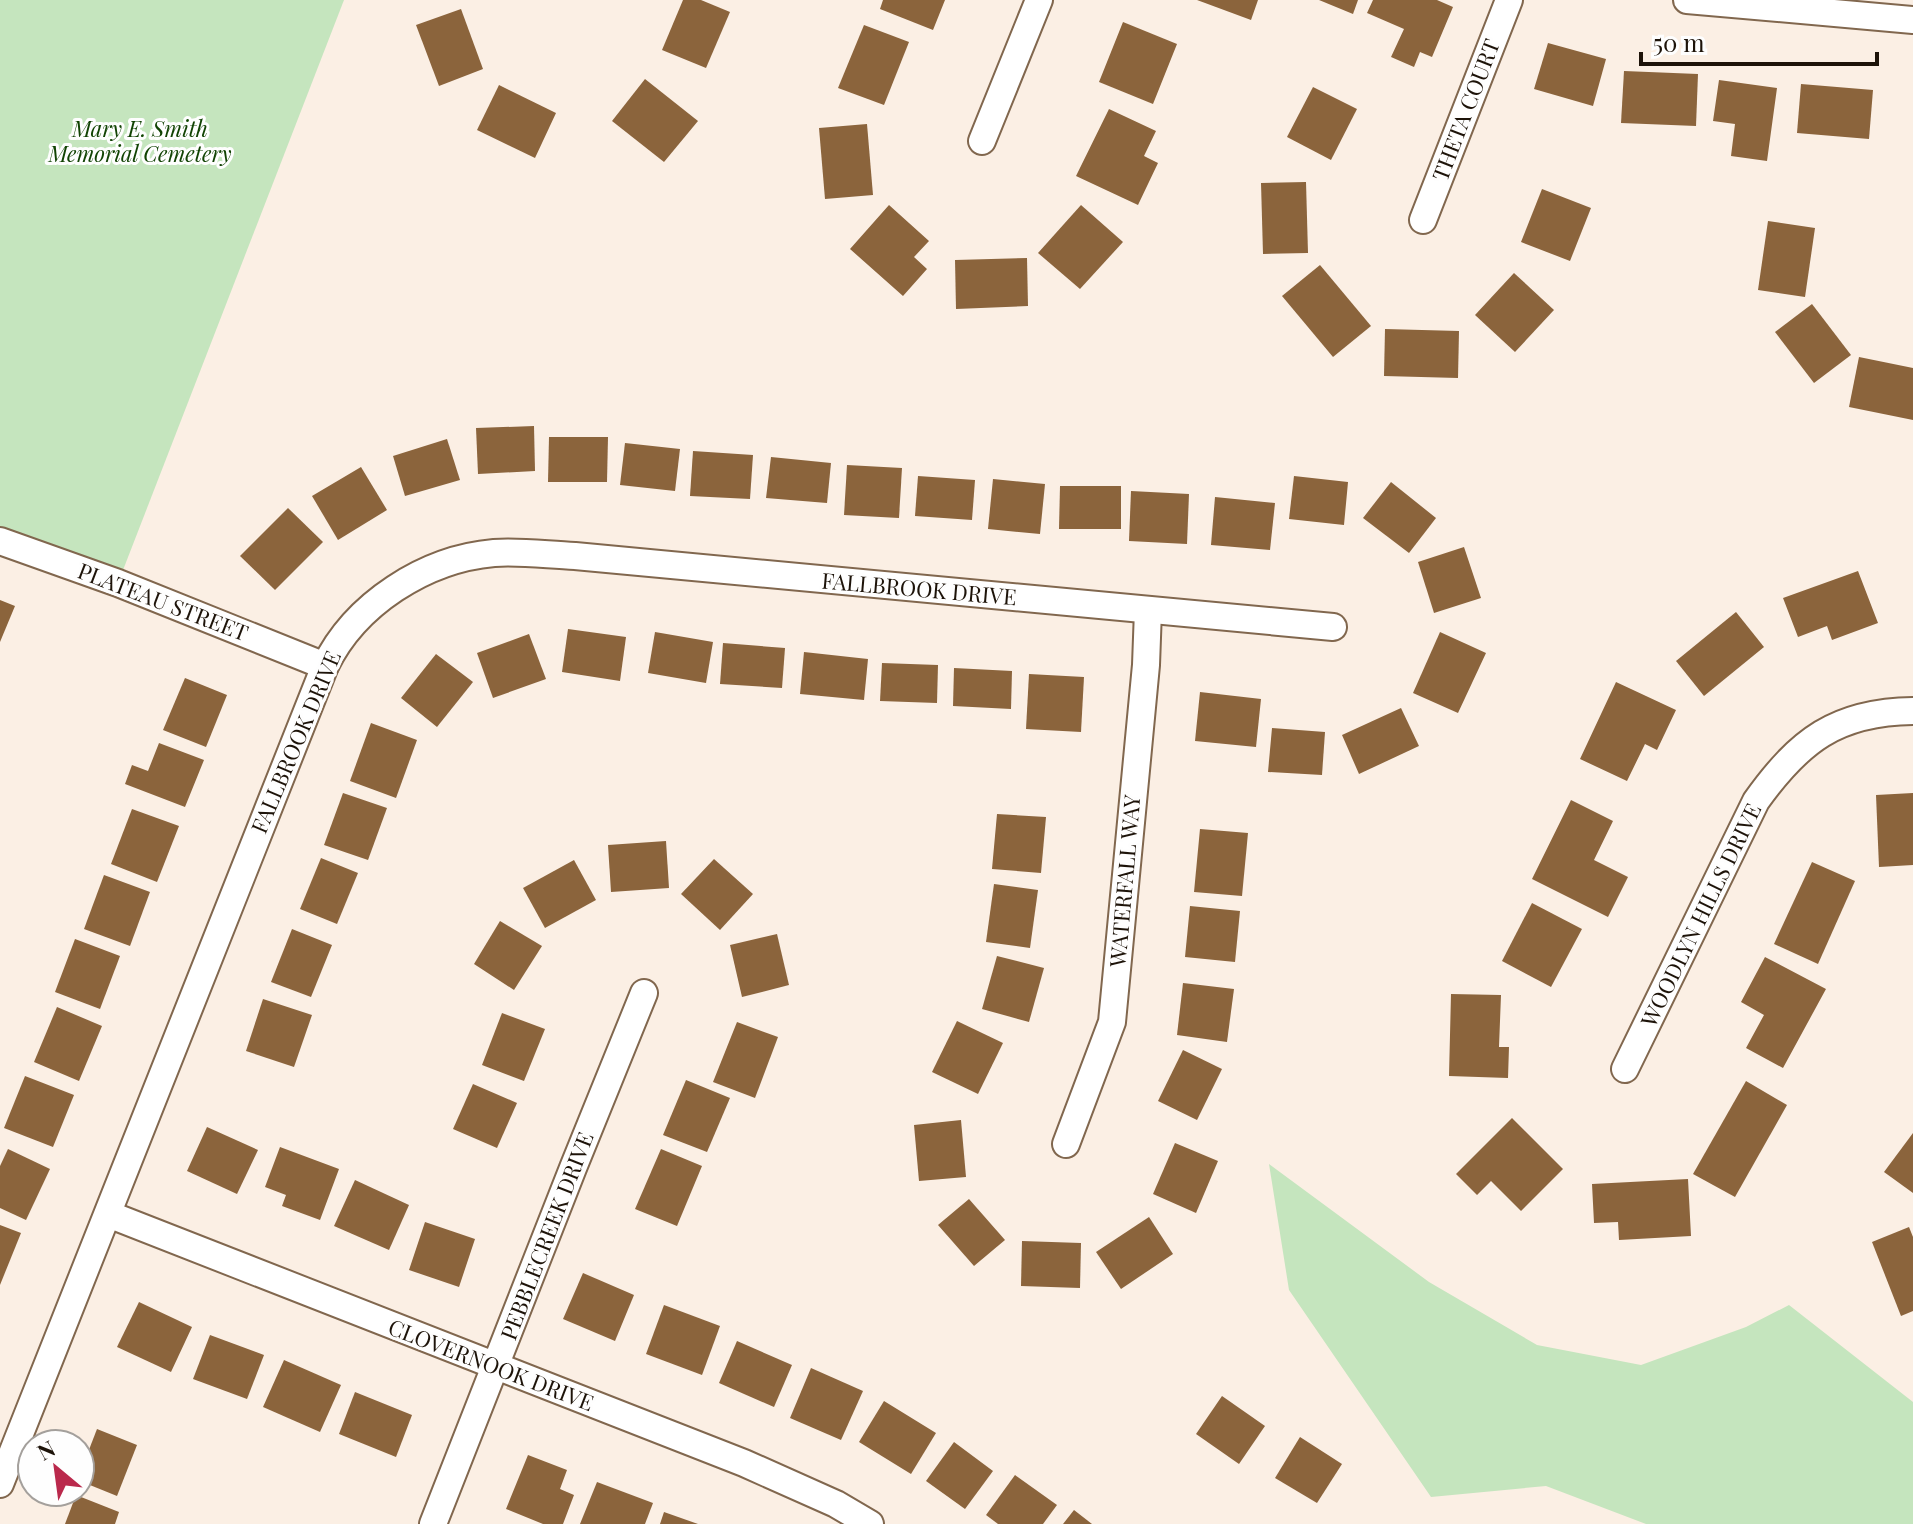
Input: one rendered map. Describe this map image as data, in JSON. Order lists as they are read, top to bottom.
{
  "streets": {
    "street": [
      "THETA COURT",
      "FALLBROOK DRIVE",
      "PLATEAU STREET",
      "WATERFALL WAY",
      "WOODLYN HILLS DRIVE",
      "PEBBLECREEK DRIVE",
      "CLOVERNOOK DRIVE"
    ]
  },
  "crossings": [
    ["FALLBROOK DRIVE", "PLATEAU STREET"],
    ["FALLBROOK DRIVE", "WATERFALL WAY"],
    ["FALLBROOK DRIVE", "CLOVERNOOK DRIVE"],
    ["PEBBLECREEK DRIVE", "CLOVERNOOK DRIVE"]
  ],
  "parks": ["Mary E. Smith Memorial Cemetery"],
  "scale_bar": "50 m",
  "north": "top left"
}
